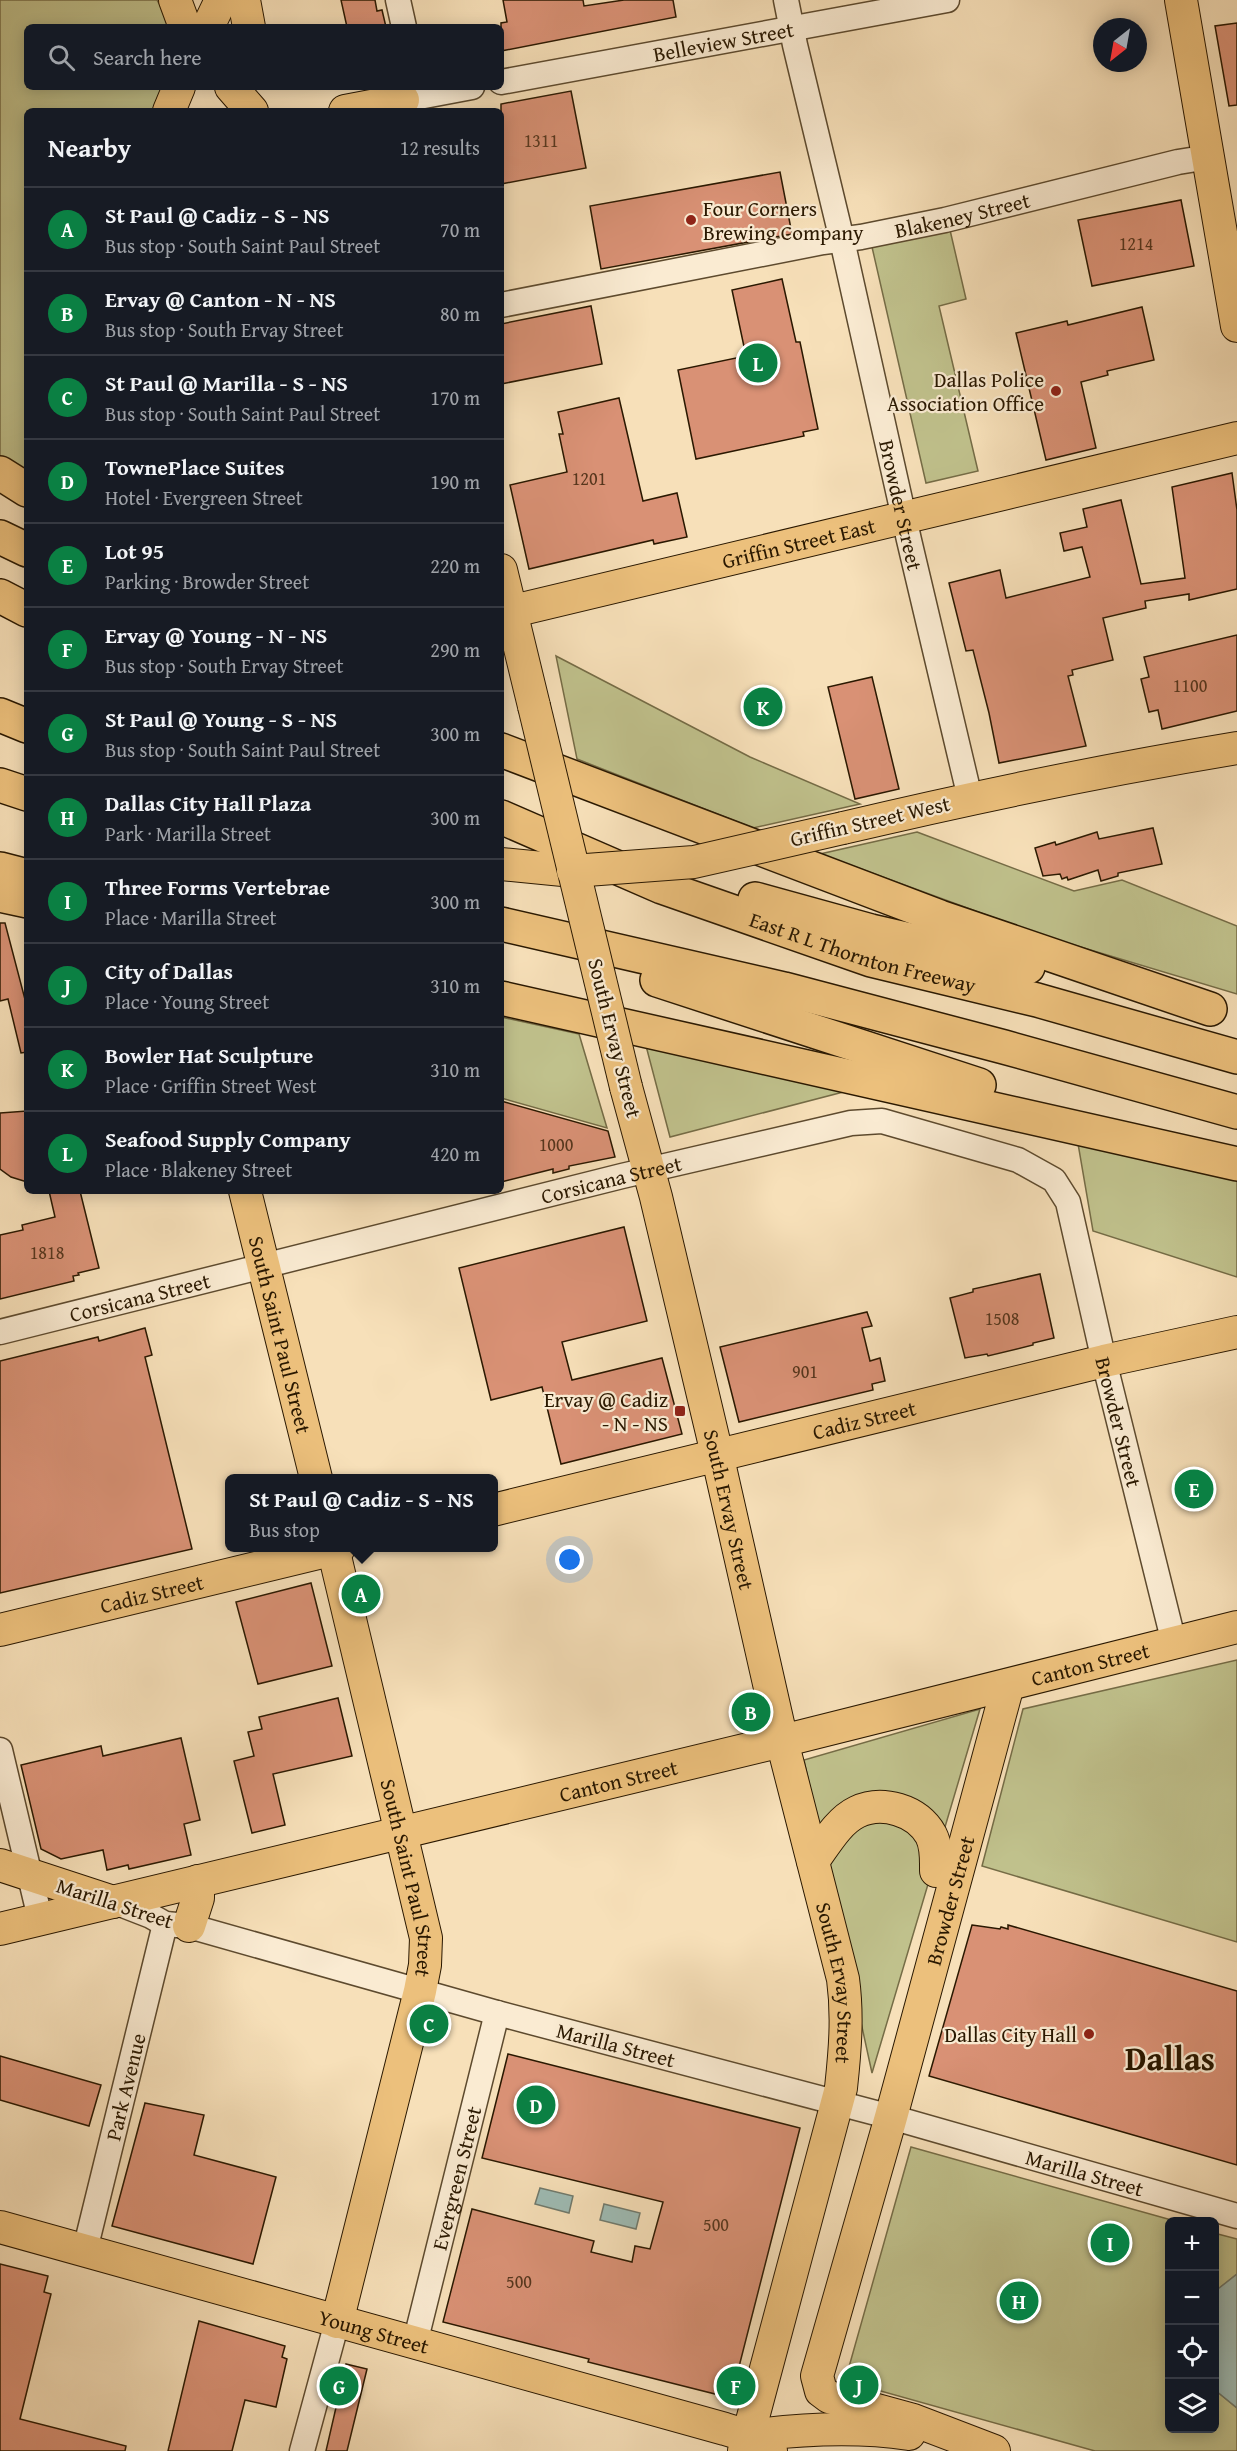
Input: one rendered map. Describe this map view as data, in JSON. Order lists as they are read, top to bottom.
{
  "streets": {
    "highway": ["East R L Thornton Freeway"],
    "main road": [
      "Browder Street",
      "Griffin Street East",
      "Griffin Street West",
      "South Ervay Street",
      "South Saint Paul Street",
      "Cadiz Street",
      "Canton Street",
      "Marilla Street",
      "Young Street"
    ],
    "street": [
      "Belleview Street",
      "Blakeney Street",
      "Corsicana Street",
      "Park Avenue",
      "Evergreen Street"
    ]
  },
  "crossings": [
    ["Belleview Street", "Browder Street"],
    ["Blakeney Street", "Browder Street"],
    ["Browder Street", "Griffin Street East"],
    ["Browder Street", "Griffin Street West"],
    ["Browder Street", "Corsicana Street"],
    ["Browder Street", "Cadiz Street"],
    ["Browder Street", "Canton Street"],
    ["Browder Street", "Marilla Street"],
    ["Browder Street", "Young Street"],
    ["Griffin Street East", "South Ervay Street"],
    ["Griffin Street West", "South Ervay Street"],
    ["South Ervay Street", "Corsicana Street"],
    ["South Ervay Street", "Cadiz Street"],
    ["South Ervay Street", "Canton Street"],
    ["South Ervay Street", "Marilla Street"],
    ["South Ervay Street", "Young Street"],
    ["Corsicana Street", "South Saint Paul Street"],
    ["South Saint Paul Street", "Canton Street"],
    ["South Saint Paul Street", "Marilla Street"],
    ["South Saint Paul Street", "Young Street"],
    ["Canton Street", "Marilla Street"],
    ["Marilla Street", "Park Avenue"],
    ["Marilla Street", "Evergreen Street"],
    ["Park Avenue", "Young Street"],
    ["Evergreen Street", "Young Street"]
  ],
  "districts": ["Dallas"],
  "places": {
    "other": ["Four Corners Brewing Company", "Dallas Police Association Office", "Dallas City Hall"],
    "transit": ["Ervay @ Cadiz - N - NS"]
  },
  "house_numbers": [
    "1311",
    "1214",
    "1201",
    "1100",
    "1000",
    "1818",
    "1508",
    "901",
    "500",
    "500"
  ],
  "north": "bottom left",
  "page": {
    "search": "Search here",
    "heading": ["Nearby", "12 results"],
    "list": [
      {
        "mark": "A",
        "name": "St Paul @ Cadiz - S - NS",
        "note": "Bus stop · South Saint Paul Street",
        "value": "70 m"
      },
      {
        "mark": "B",
        "name": "Ervay @ Canton - N - NS",
        "note": "Bus stop · South Ervay Street",
        "value": "80 m"
      },
      {
        "mark": "C",
        "name": "St Paul @ Marilla - S - NS",
        "note": "Bus stop · South Saint Paul Street",
        "value": "170 m"
      },
      {
        "mark": "D",
        "name": "TownePlace Suites",
        "note": "Hotel · Evergreen Street",
        "value": "190 m"
      },
      {
        "mark": "E",
        "name": "Lot 95",
        "note": "Parking · Browder Street",
        "value": "220 m"
      },
      {
        "mark": "F",
        "name": "Ervay @ Young - N - NS",
        "note": "Bus stop · South Ervay Street",
        "value": "290 m"
      },
      {
        "mark": "G",
        "name": "St Paul @ Young - S - NS",
        "note": "Bus stop · South Saint Paul Street",
        "value": "300 m"
      },
      {
        "mark": "H",
        "name": "Dallas City Hall Plaza",
        "note": "Park · Marilla Street",
        "value": "300 m"
      },
      {
        "mark": "I",
        "name": "Three Forms Vertebrae",
        "note": "Place · Marilla Street",
        "value": "300 m"
      },
      {
        "mark": "J",
        "name": "City of Dallas",
        "note": "Place · Young Street",
        "value": "310 m"
      },
      {
        "mark": "K",
        "name": "Bowler Hat Sculpture",
        "note": "Place · Griffin Street West",
        "value": "310 m"
      },
      {
        "mark": "L",
        "name": "Seafood Supply Company",
        "note": "Place · Blakeney Street",
        "value": "420 m"
      }
    ],
    "pins": [
      "L",
      "K",
      "E",
      "A",
      "B",
      "C",
      "D",
      "I",
      "H",
      "J",
      "F",
      "G"
    ],
    "popup": ["St Paul @ Cadiz - S - NS", "Bus stop"],
    "map_buttons": ["+", "−"]
  }
}
